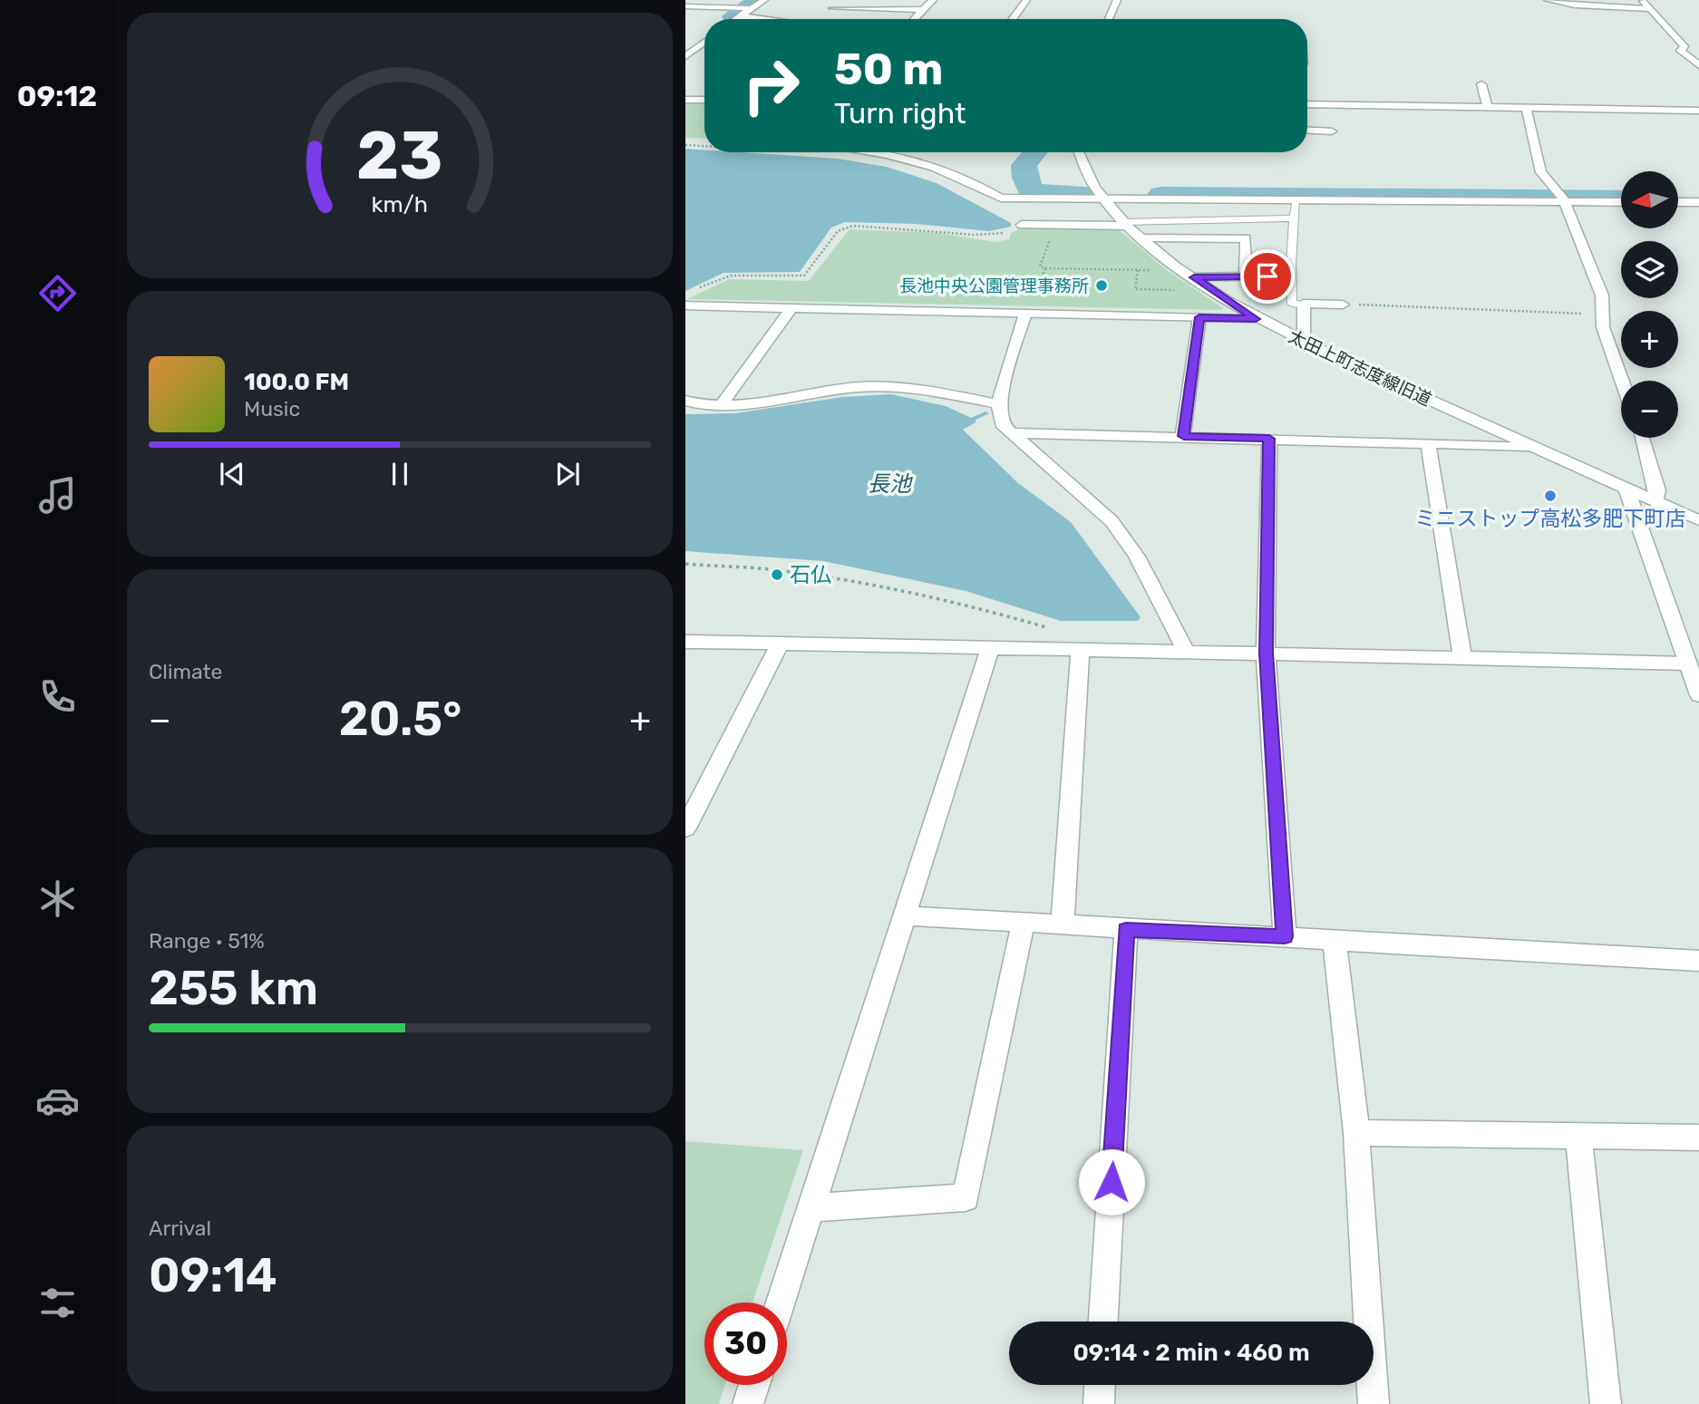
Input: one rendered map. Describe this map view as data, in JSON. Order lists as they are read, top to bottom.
{
  "streets": {
    "street": ["太田上町志度線旧道"]
  },
  "water": ["長池"],
  "places": ["長池中央公園管理事務所", "ミニストップ高松多肥下町店", "石仏"],
  "north": "left",
  "page": {
    "tabs": "09:12",
    "turn": ["50 m", "Turn right"],
    "map_buttons": ["+", "−"],
    "song": ["100.0 FM", "Music"],
    "tile": [
      "Climate",
      ["Range · 51%", "255 km"],
      ["Arrival", "09:14"]
    ],
    "heat": ["−", "20.5°", "+"],
    "limit": "30",
    "trip": "09:14 · 2 min · 460 m",
    "gauge": ["23", "km/h"]
  }
}
